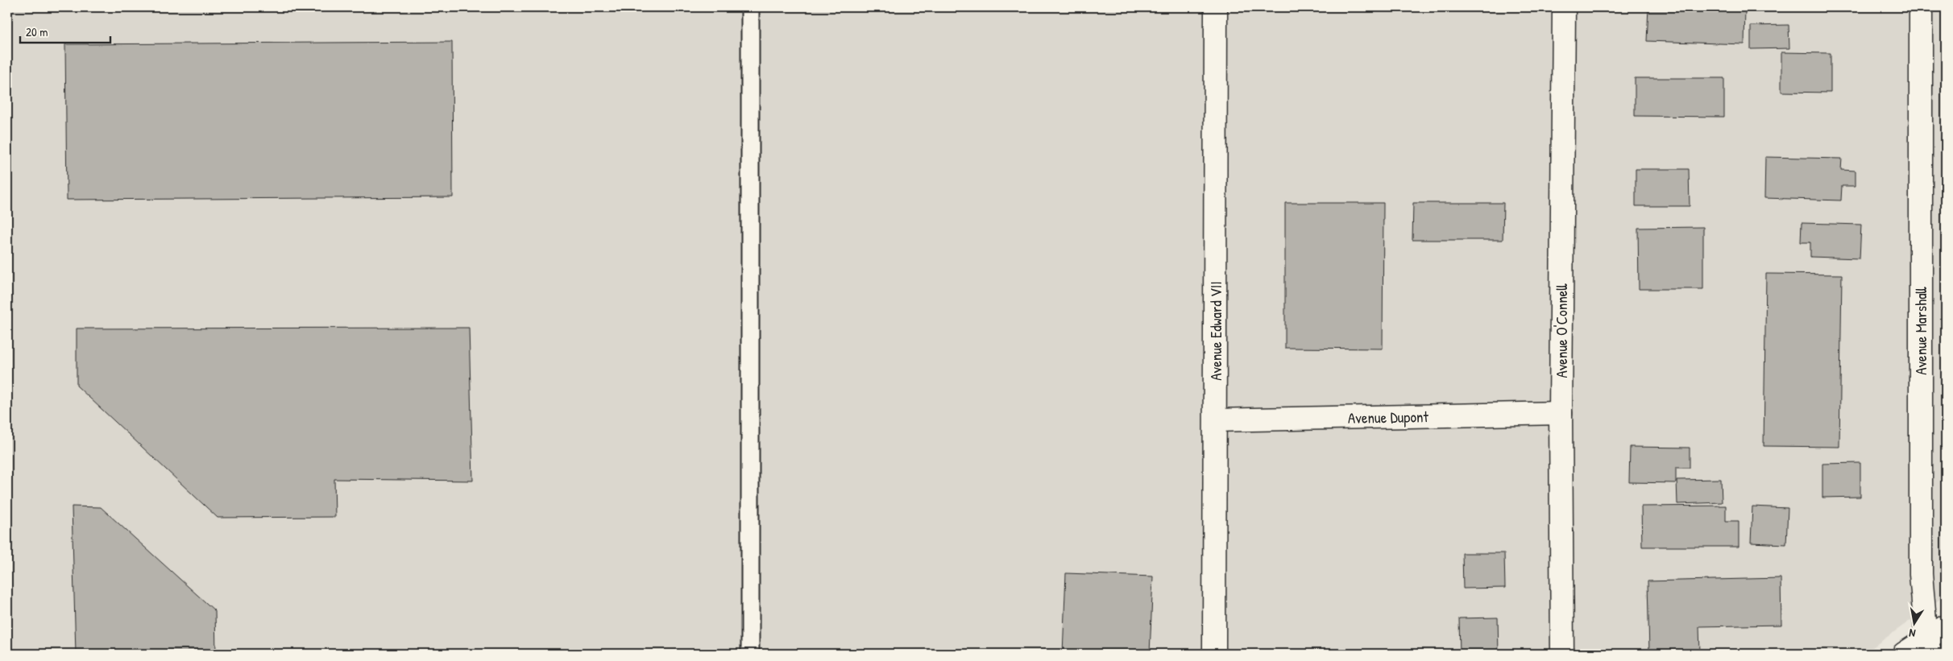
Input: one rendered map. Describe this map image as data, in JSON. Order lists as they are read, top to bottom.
{
  "streets": {
    "street": [
      "Avenue Edward VII",
      "Avenue O'Connell",
      "Avenue Marshall",
      "Avenue Dupont"
    ]
  },
  "crossings": [
    ["Avenue Edward VII", "Avenue Dupont"],
    ["Avenue O'Connell", "Avenue Dupont"]
  ],
  "scale_bar": "20 m",
  "north": "bottom"
}
